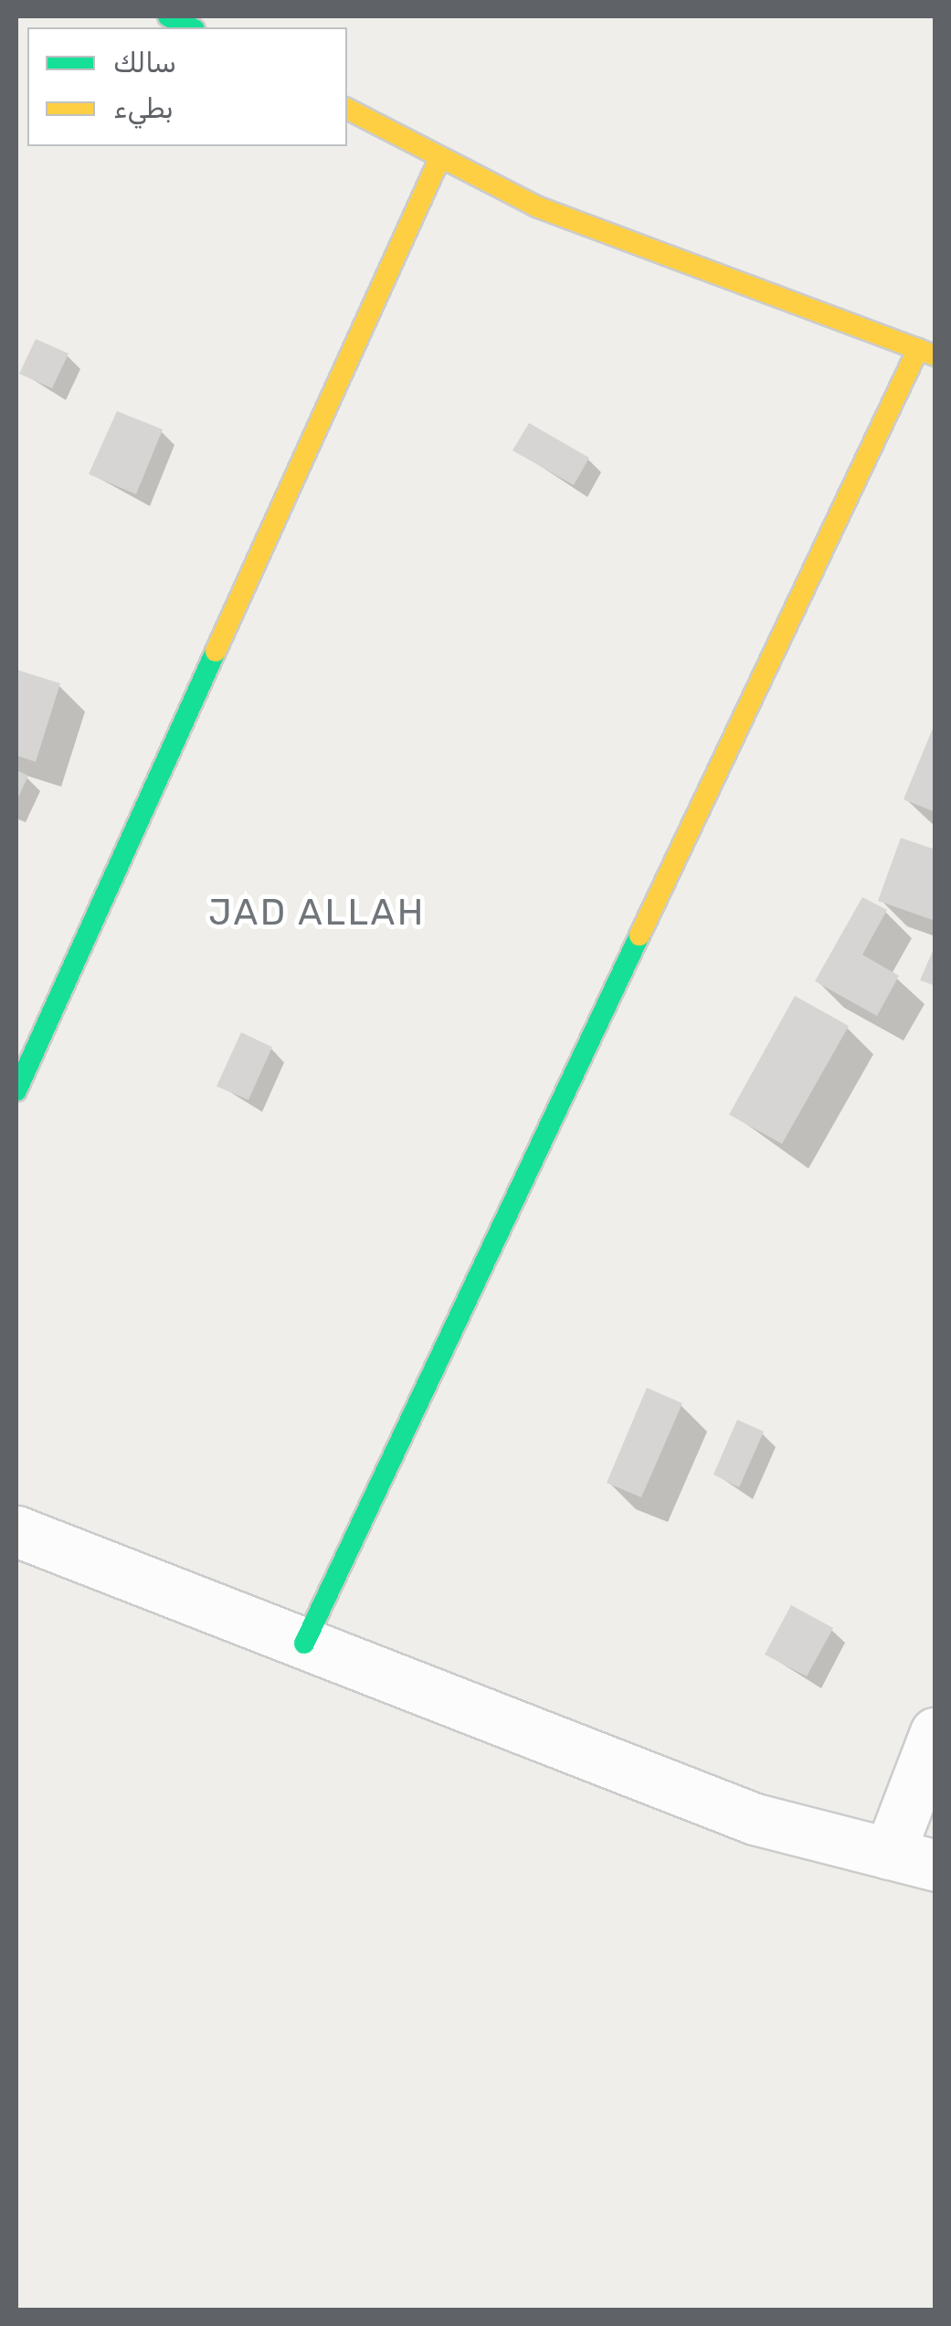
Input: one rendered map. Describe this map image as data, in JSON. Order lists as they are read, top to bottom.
{
  "districts": ["JAD ALLAH"],
  "legend": ["سالك", "بطيء"]
}
